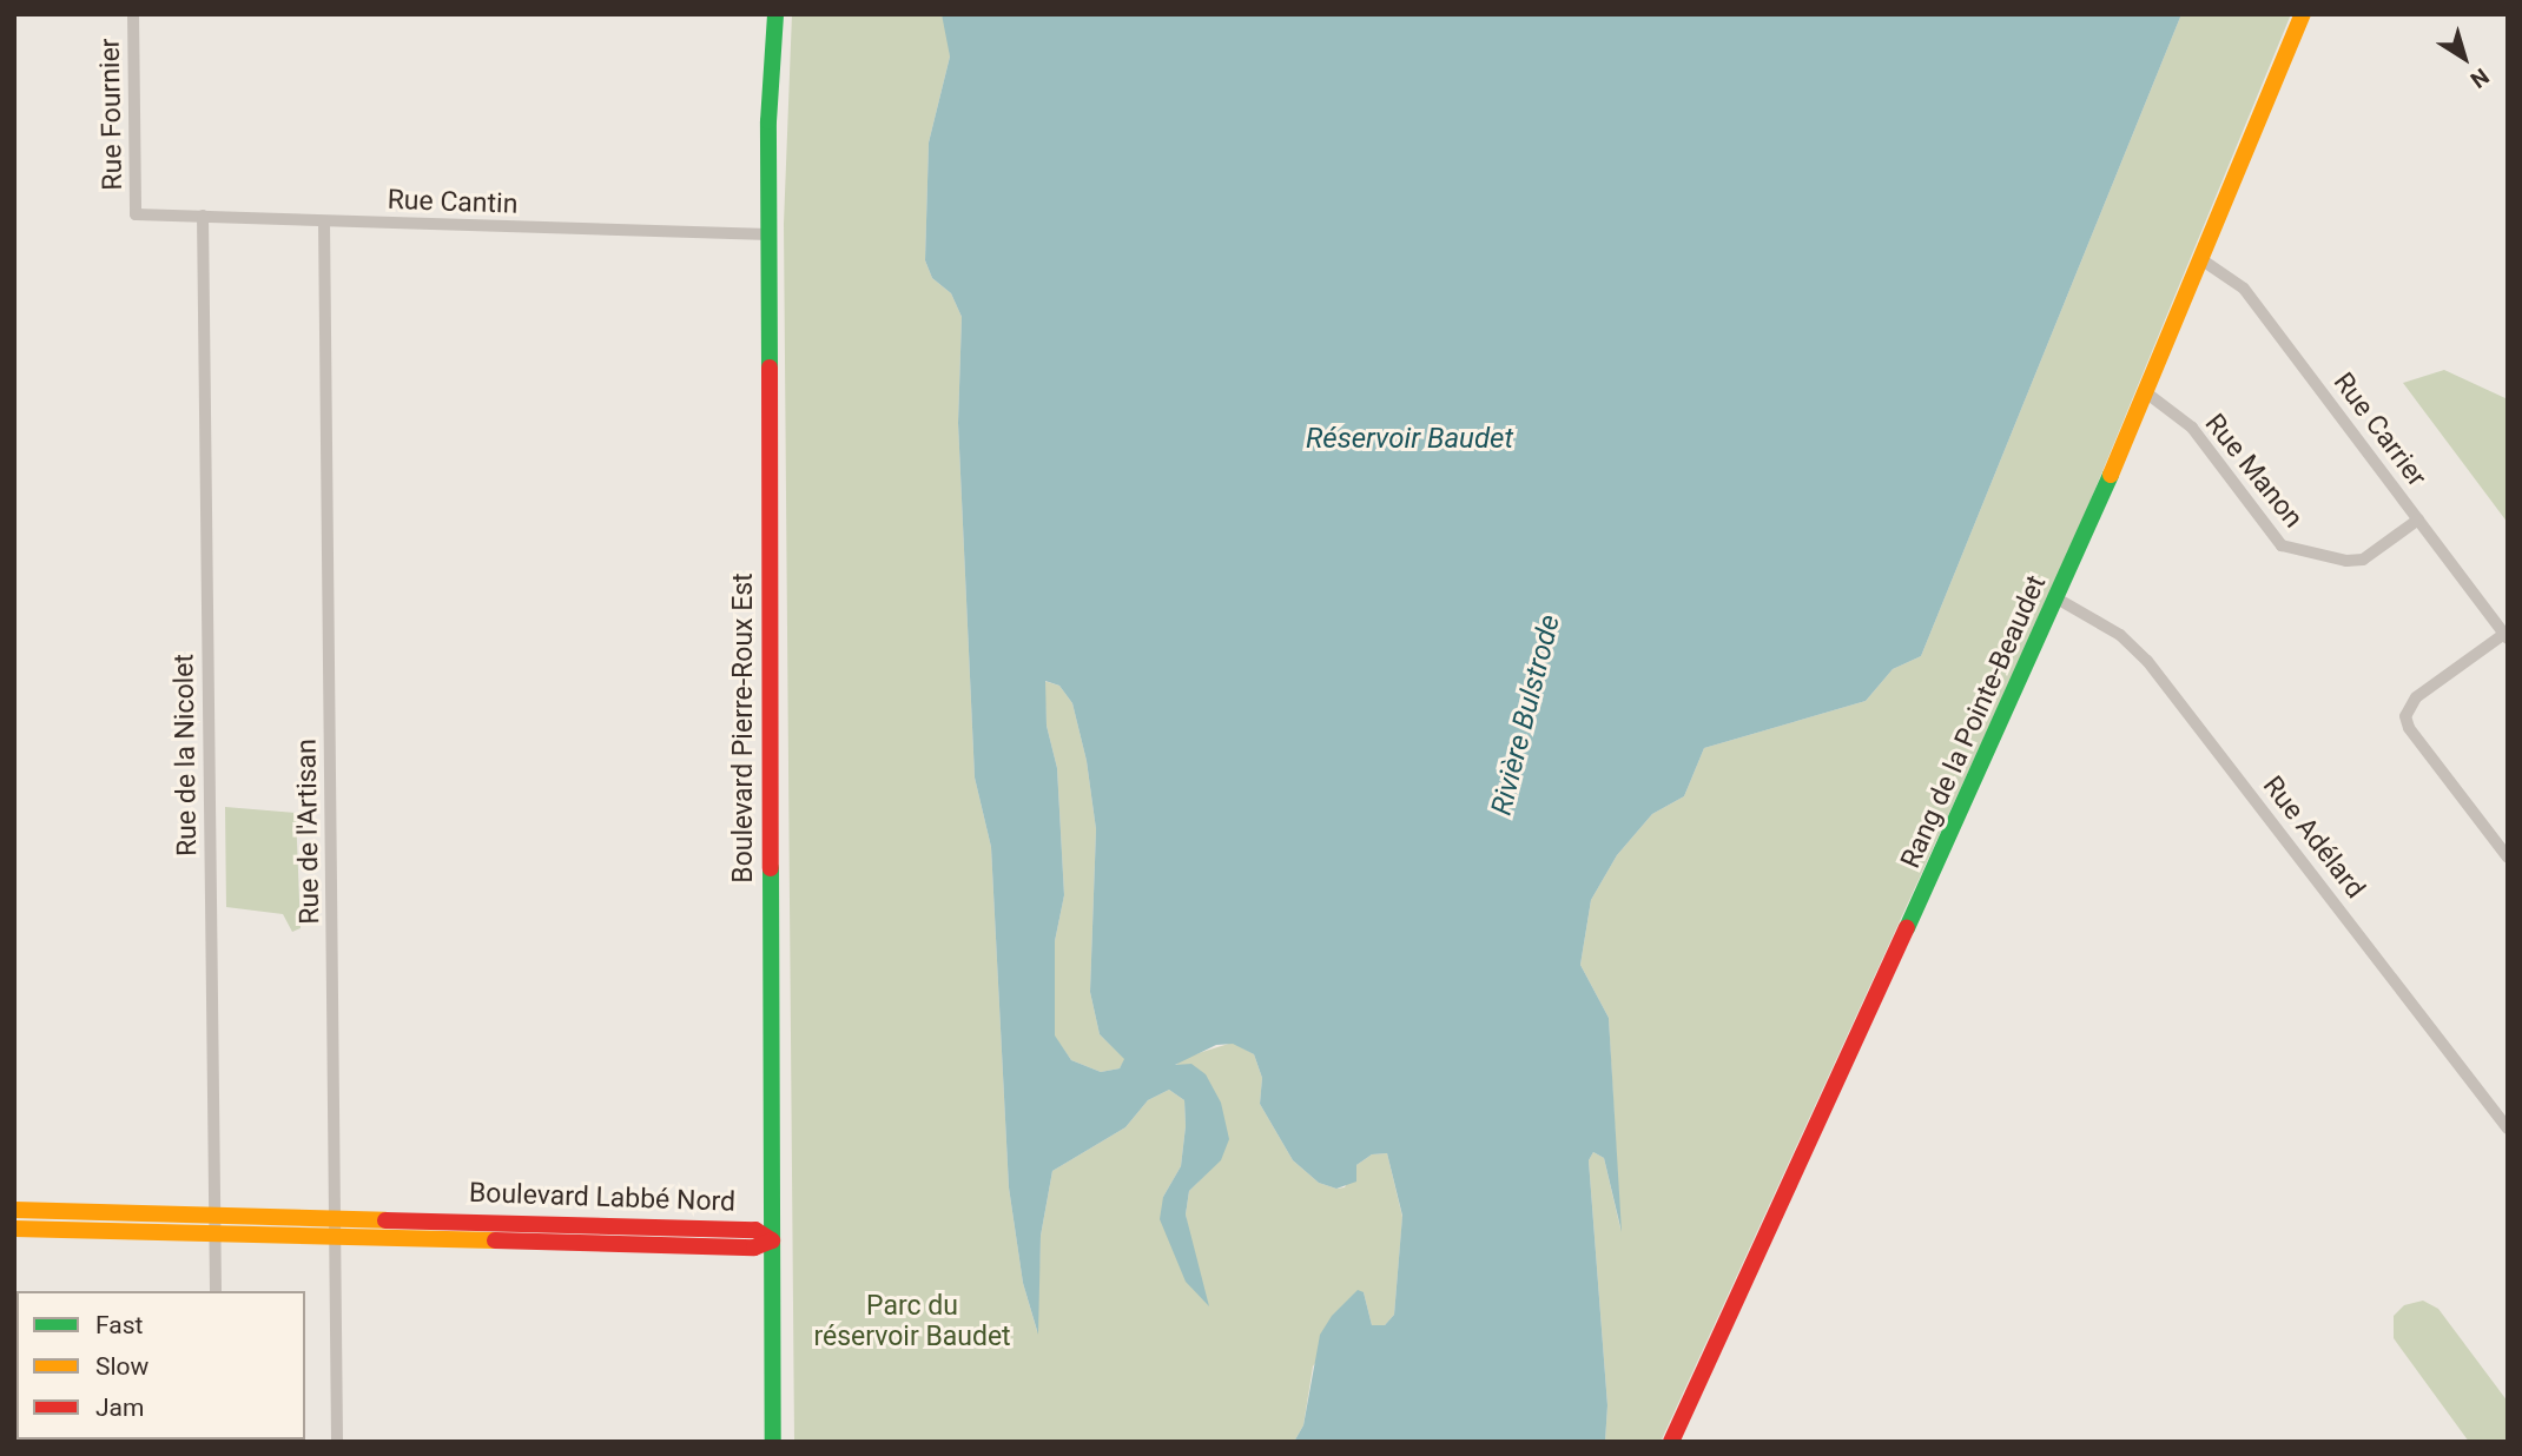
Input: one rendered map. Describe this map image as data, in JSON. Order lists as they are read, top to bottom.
{
  "streets": {
    "main road": ["Rang de la Pointe-Beaudet", "Boulevard Pierre-Roux Est", "Boulevard Labbé Nord"],
    "street": [
      "Rue Fournier",
      "Rue Cantin",
      "Rue Carrier",
      "Rue Manon",
      "Rue de la Nicolet",
      "Rue de l'Artisan",
      "Rue Adélard"
    ]
  },
  "crossings": [
    ["Rue Fournier", "Rue Cantin"],
    ["Rue Cantin", "Boulevard Pierre-Roux Est"],
    ["Rue Cantin", "Rue de la Nicolet"],
    ["Rue Cantin", "Rue de l'Artisan"],
    ["Rue Carrier", "Rue Manon"],
    ["Rue Carrier", "Rang de la Pointe-Beaudet"],
    ["Rue Manon", "Rang de la Pointe-Beaudet"],
    ["Rang de la Pointe-Beaudet", "Rue Adélard"],
    ["Boulevard Pierre-Roux Est", "Boulevard Labbé Nord"],
    ["Rue de la Nicolet", "Boulevard Labbé Nord"],
    ["Rue de l'Artisan", "Boulevard Labbé Nord"]
  ],
  "water": ["Réservoir Baudet", "Rivière Bulstrode"],
  "parks": ["Parc du réservoir Baudet"],
  "legend": ["Fast", "Slow", "Jam"],
  "north": "bottom right"
}
